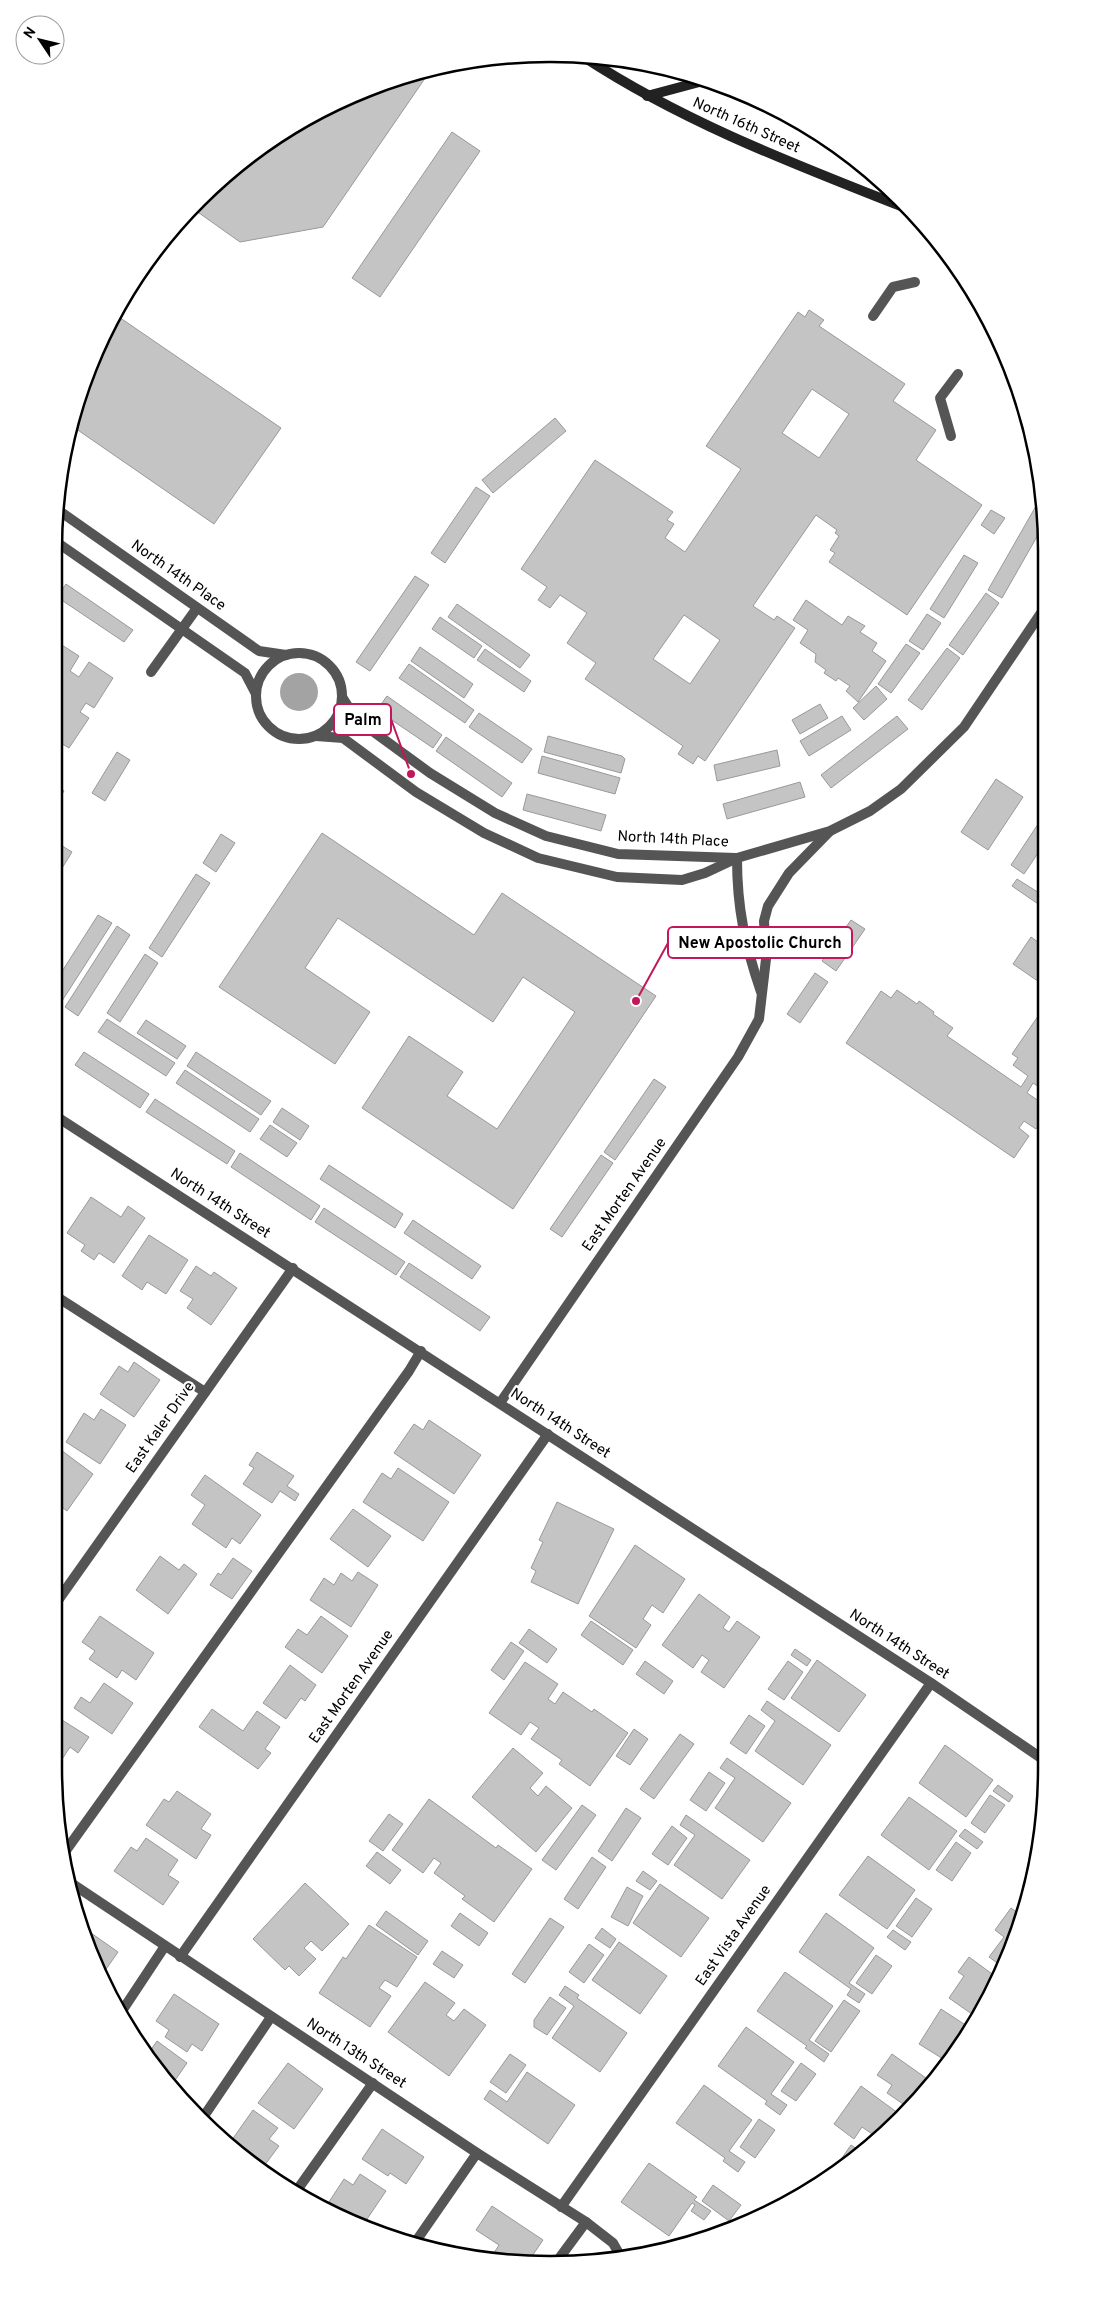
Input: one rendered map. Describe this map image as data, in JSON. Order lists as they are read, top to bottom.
{
  "streets": {
    "main road": ["North 16th Street"],
    "street": [
      "North 14th Place",
      "East Morten Avenue",
      "North 14th Street",
      "East Kaler Drive",
      "East Vista Avenue",
      "North 13th Street"
    ]
  },
  "crossings": [
    ["North 14th Place", "East Morten Avenue"],
    ["East Morten Avenue", "North 14th Street"],
    ["East Morten Avenue", "North 13th Street"],
    ["North 14th Street", "East Kaler Drive"],
    ["North 14th Street", "East Vista Avenue"],
    ["East Vista Avenue", "North 13th Street"]
  ],
  "places": ["Palm", "New Apostolic Church"],
  "north": "top left"
}
